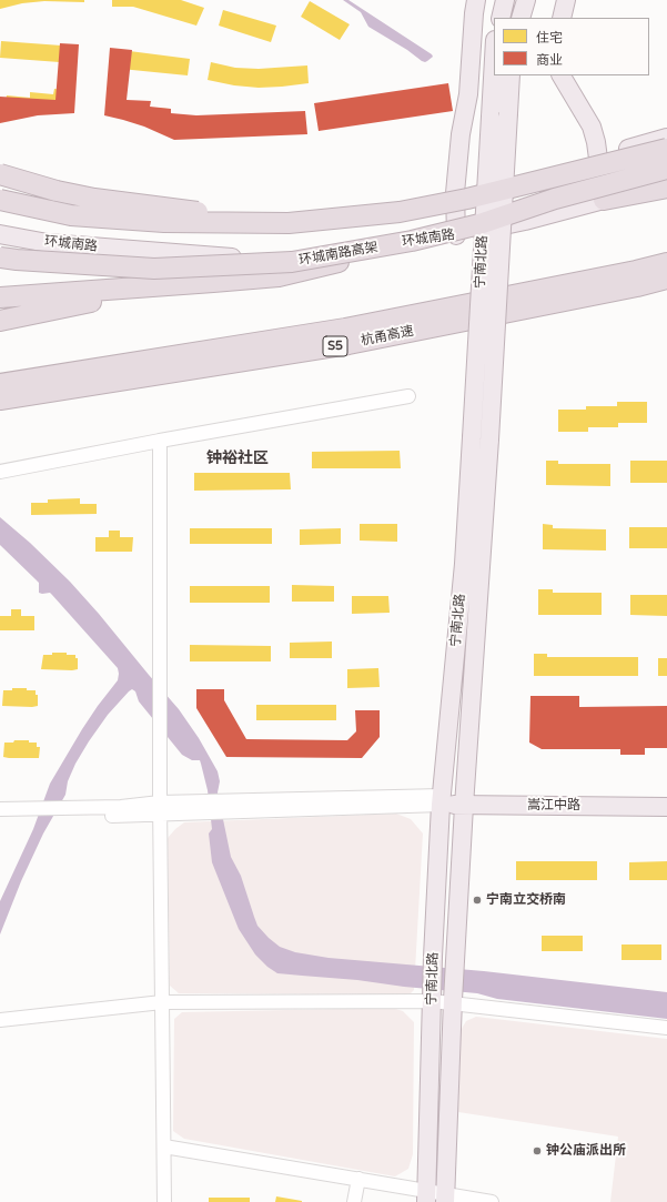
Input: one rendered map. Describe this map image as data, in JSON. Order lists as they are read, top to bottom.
{
  "streets": {
    "highway": ["环城南路高架", "杭甬高速", "S5"],
    "main road": ["环城南路", "宁南北路", "嵩江中路"]
  },
  "crossings": [
    ["宁南北路", "嵩江中路"]
  ],
  "districts": ["钟裕社区"],
  "places": ["宁南立交桥南", "钟公庙派出所"],
  "legend": ["住宅", "商业"]
}
